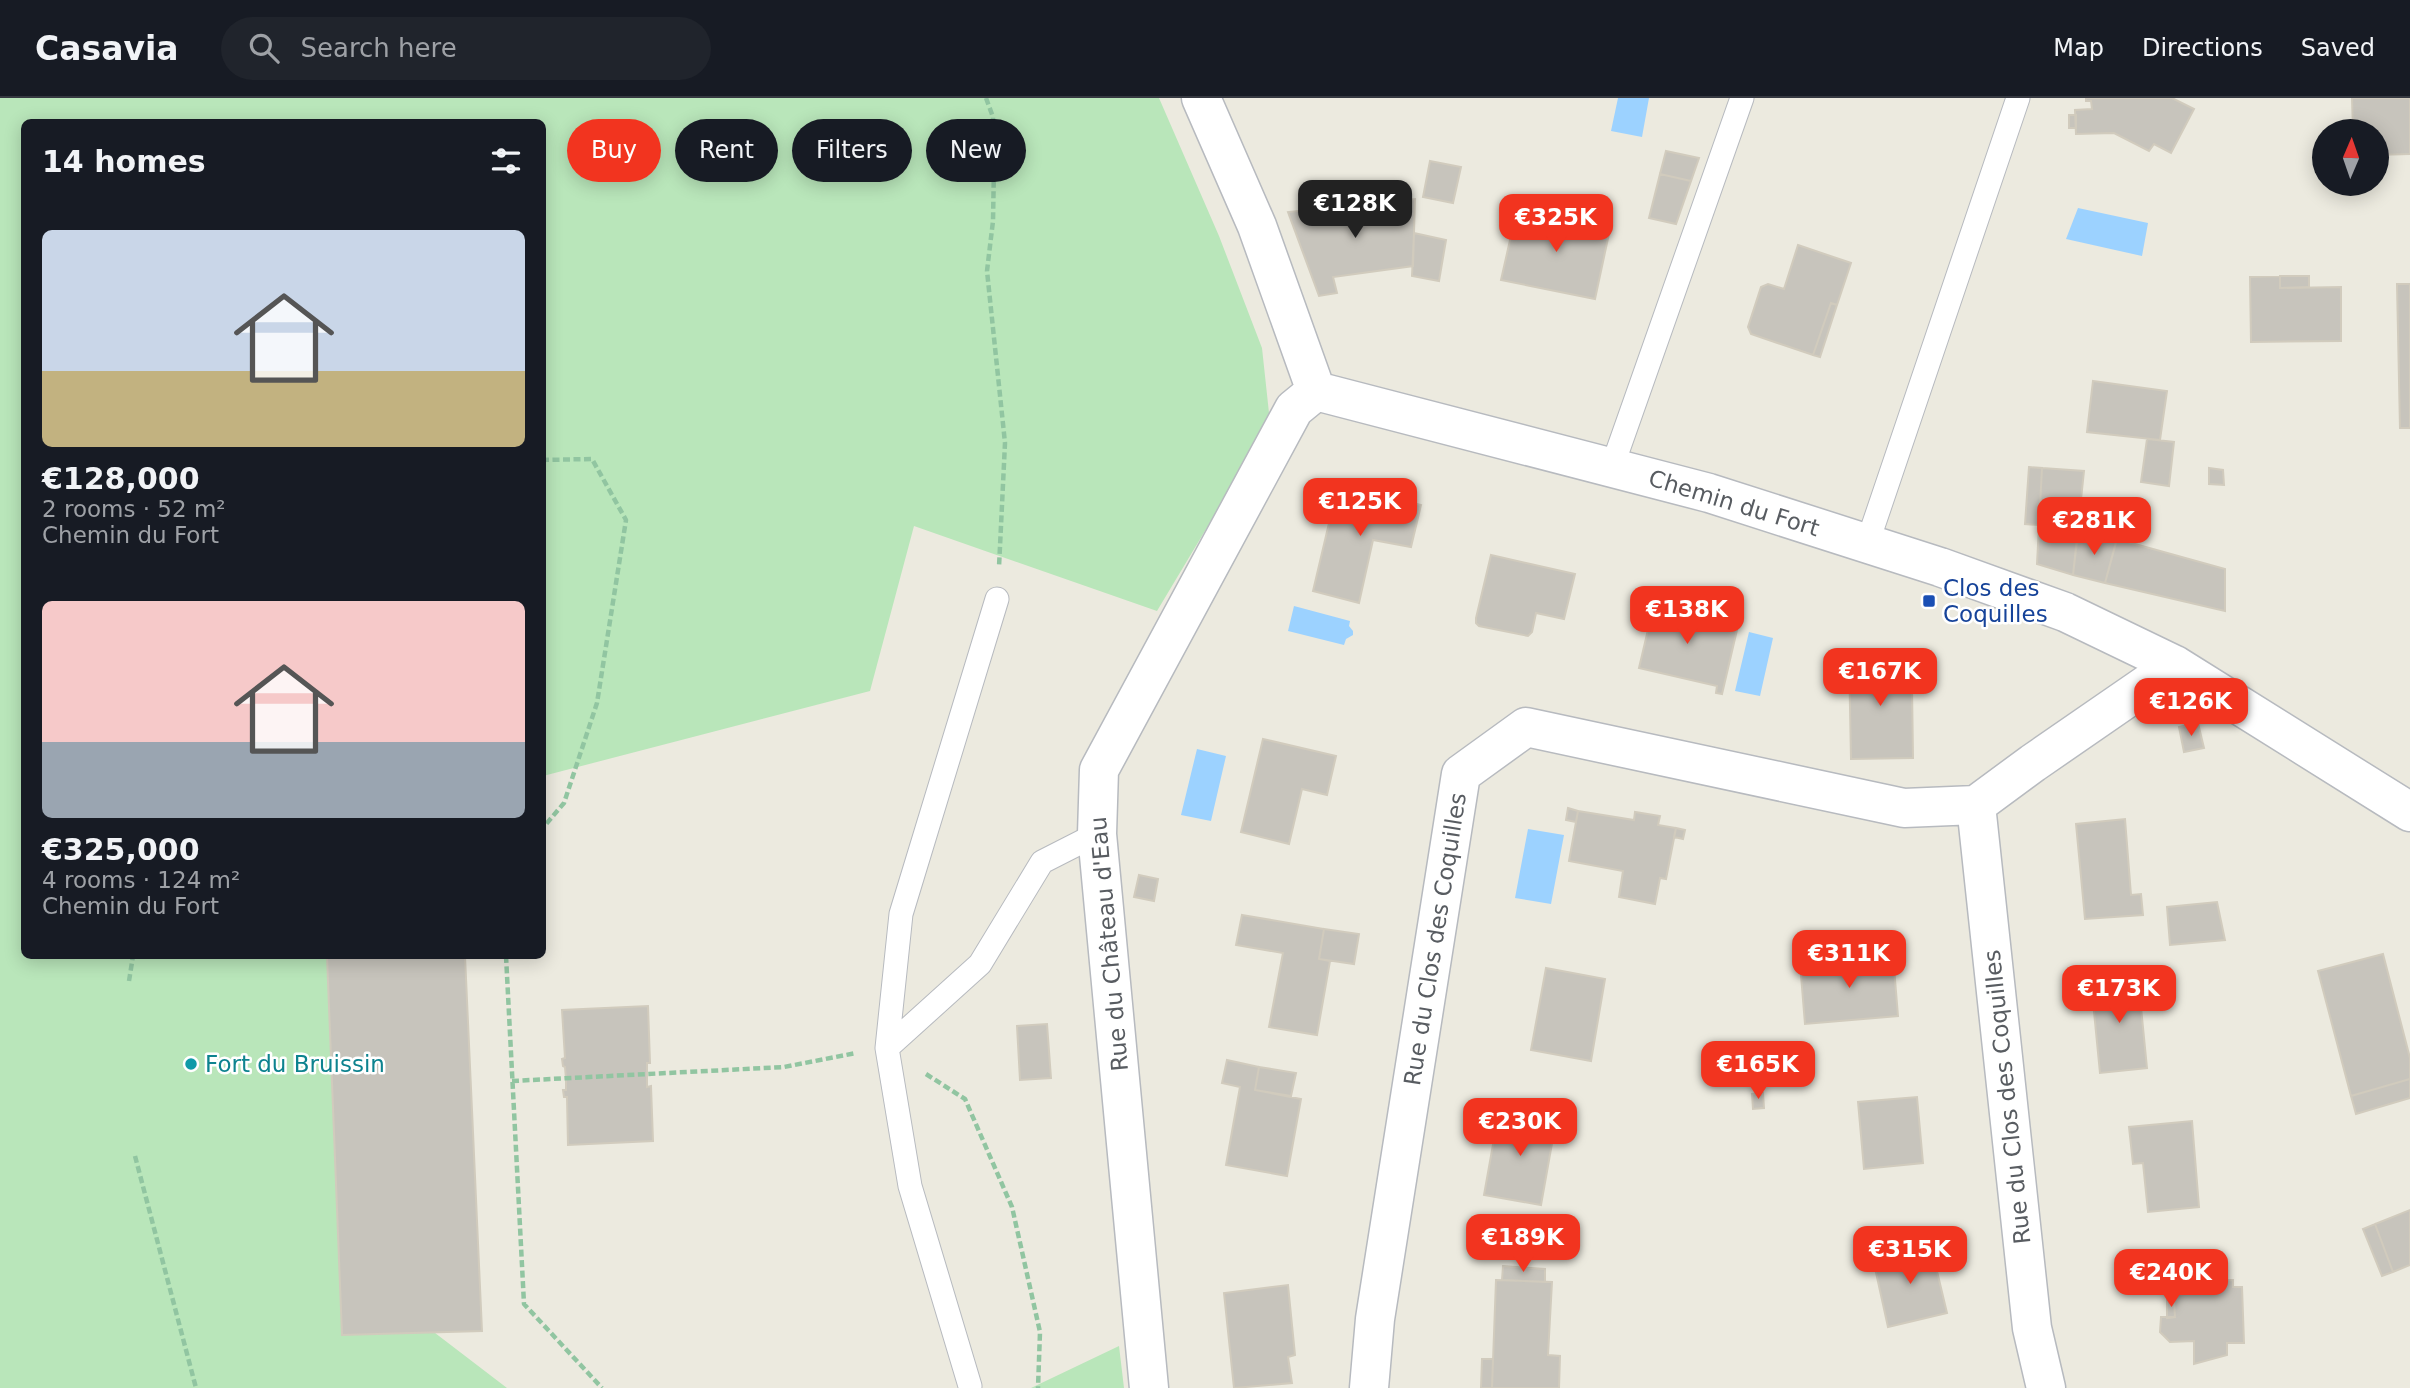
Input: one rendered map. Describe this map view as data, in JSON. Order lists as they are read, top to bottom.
{
  "streets": {
    "street": ["Chemin du Fort", "Rue du Clos des Coquilles", "Rue du Château d'Eau"]
  },
  "crossings": [
    ["Chemin du Fort", "Rue du Château d'Eau"]
  ],
  "places": {
    "transit": ["Clos des Coquilles"],
    "other": ["Fort du Bruissin"]
  },
  "north": "top",
  "page": {
    "header": "Casavia",
    "search": "Search here",
    "nav": ["Map", "Directions", "Saved"],
    "chip": [
      "Buy",
      "Rent",
      "Filters",
      "New"
    ],
    "heading": "14 homes",
    "price": [
      "€128K",
      "€325K",
      "€125K",
      "€281K",
      "€138K",
      "€167K",
      "€126K",
      "€311K",
      "€173K",
      "€165K",
      "€230K",
      "€189K",
      "€315K",
      "€240K"
    ],
    "list": [
      {
        "name": "€128,000",
        "note": "2 rooms · 52 m² · Chemin du Fort"
      },
      {
        "name": "€325,000",
        "note": "4 rooms · 124 m² · Chemin du Fort"
      }
    ]
  }
}
